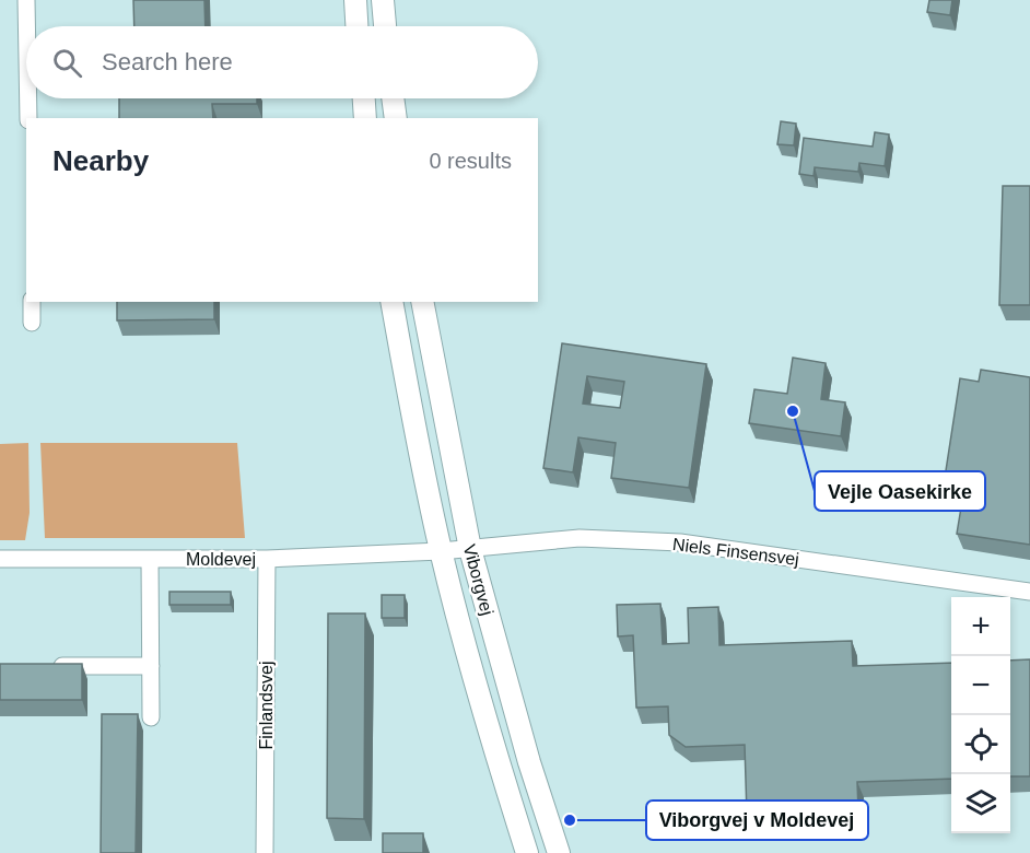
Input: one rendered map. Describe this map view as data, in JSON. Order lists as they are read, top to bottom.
{
  "streets": {
    "street": [
      "Niels Finsensvej",
      "Moldevej",
      "Viborgvej",
      "Finlandsvej"
    ]
  },
  "crossings": [
    ["Niels Finsensvej", "Moldevej"],
    ["Niels Finsensvej", "Viborgvej"],
    ["Moldevej", "Viborgvej"],
    ["Moldevej", "Finlandsvej"]
  ],
  "places": ["Vejle Oasekirke", "Viborgvej v Moldevej"],
  "page": {
    "search": "Search here",
    "heading": ["Nearby", "0 results"],
    "map_buttons": ["+", "−"]
  }
}
